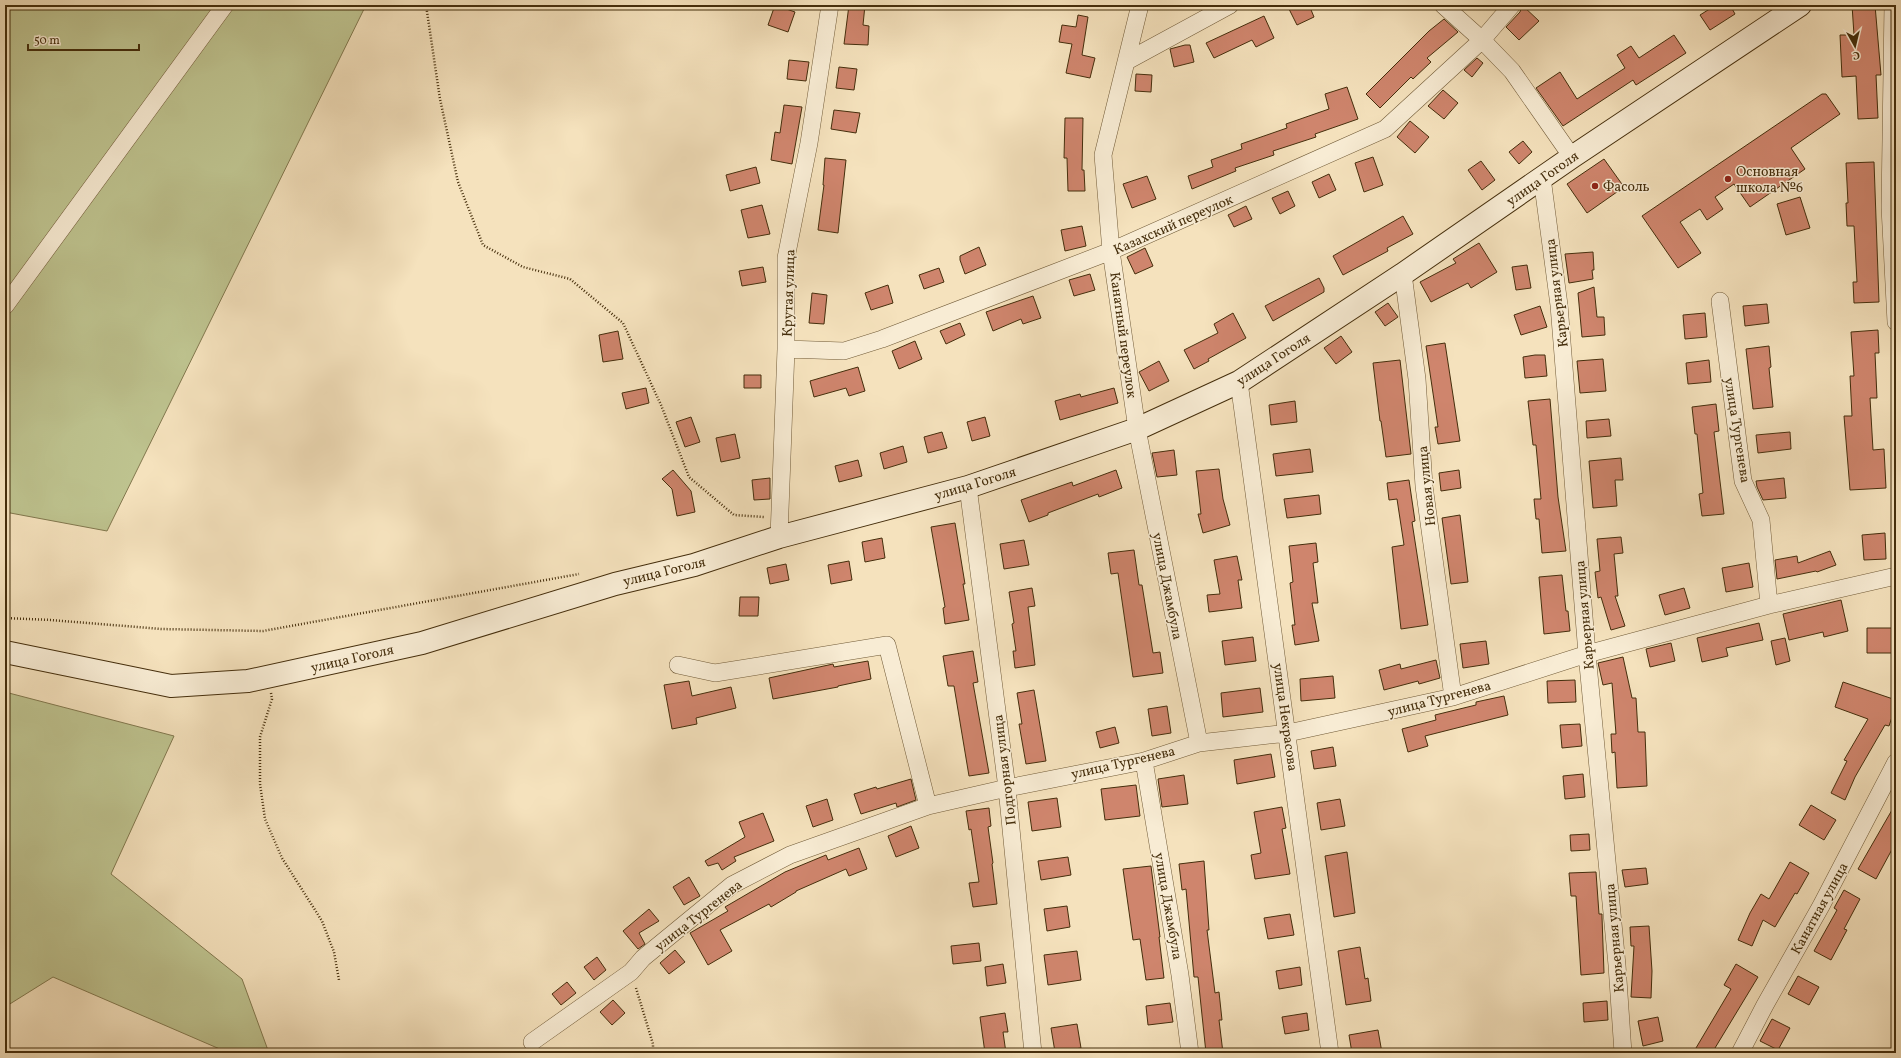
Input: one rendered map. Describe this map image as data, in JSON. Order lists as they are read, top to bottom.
{
  "streets": {
    "street": [
      "улица Гоголя",
      "Казахский переулок",
      "Крутая улица",
      "Карьерная улица",
      "Канатный переулок",
      "улица Тургенева",
      "Новая улица",
      "улица Джамбула",
      "улица Некрасова",
      "Подгорная улица",
      "Канатная улица"
    ]
  },
  "crossings": [
    ["улица Гоголя", "Крутая улица"],
    ["улица Гоголя", "Карьерная улица"],
    ["улица Гоголя", "Канатный переулок"],
    ["улица Гоголя", "Новая улица"],
    ["улица Гоголя", "улица Джамбула"],
    ["улица Гоголя", "улица Некрасова"],
    ["улица Гоголя", "Подгорная улица"],
    ["Казахский переулок", "Крутая улица"],
    ["Казахский переулок", "Канатный переулок"],
    ["Карьерная улица", "улица Тургенева"],
    ["Канатный переулок", "улица Джамбула"],
    ["улица Тургенева", "Новая улица"],
    ["улица Тургенева", "улица Джамбула"],
    ["улица Тургенева", "улица Некрасова"],
    ["улица Тургенева", "Подгорная улица"]
  ],
  "places": ["Основная школа №6", "Фасоль"],
  "scale_bar": "50 m",
  "north": "bottom"
}
